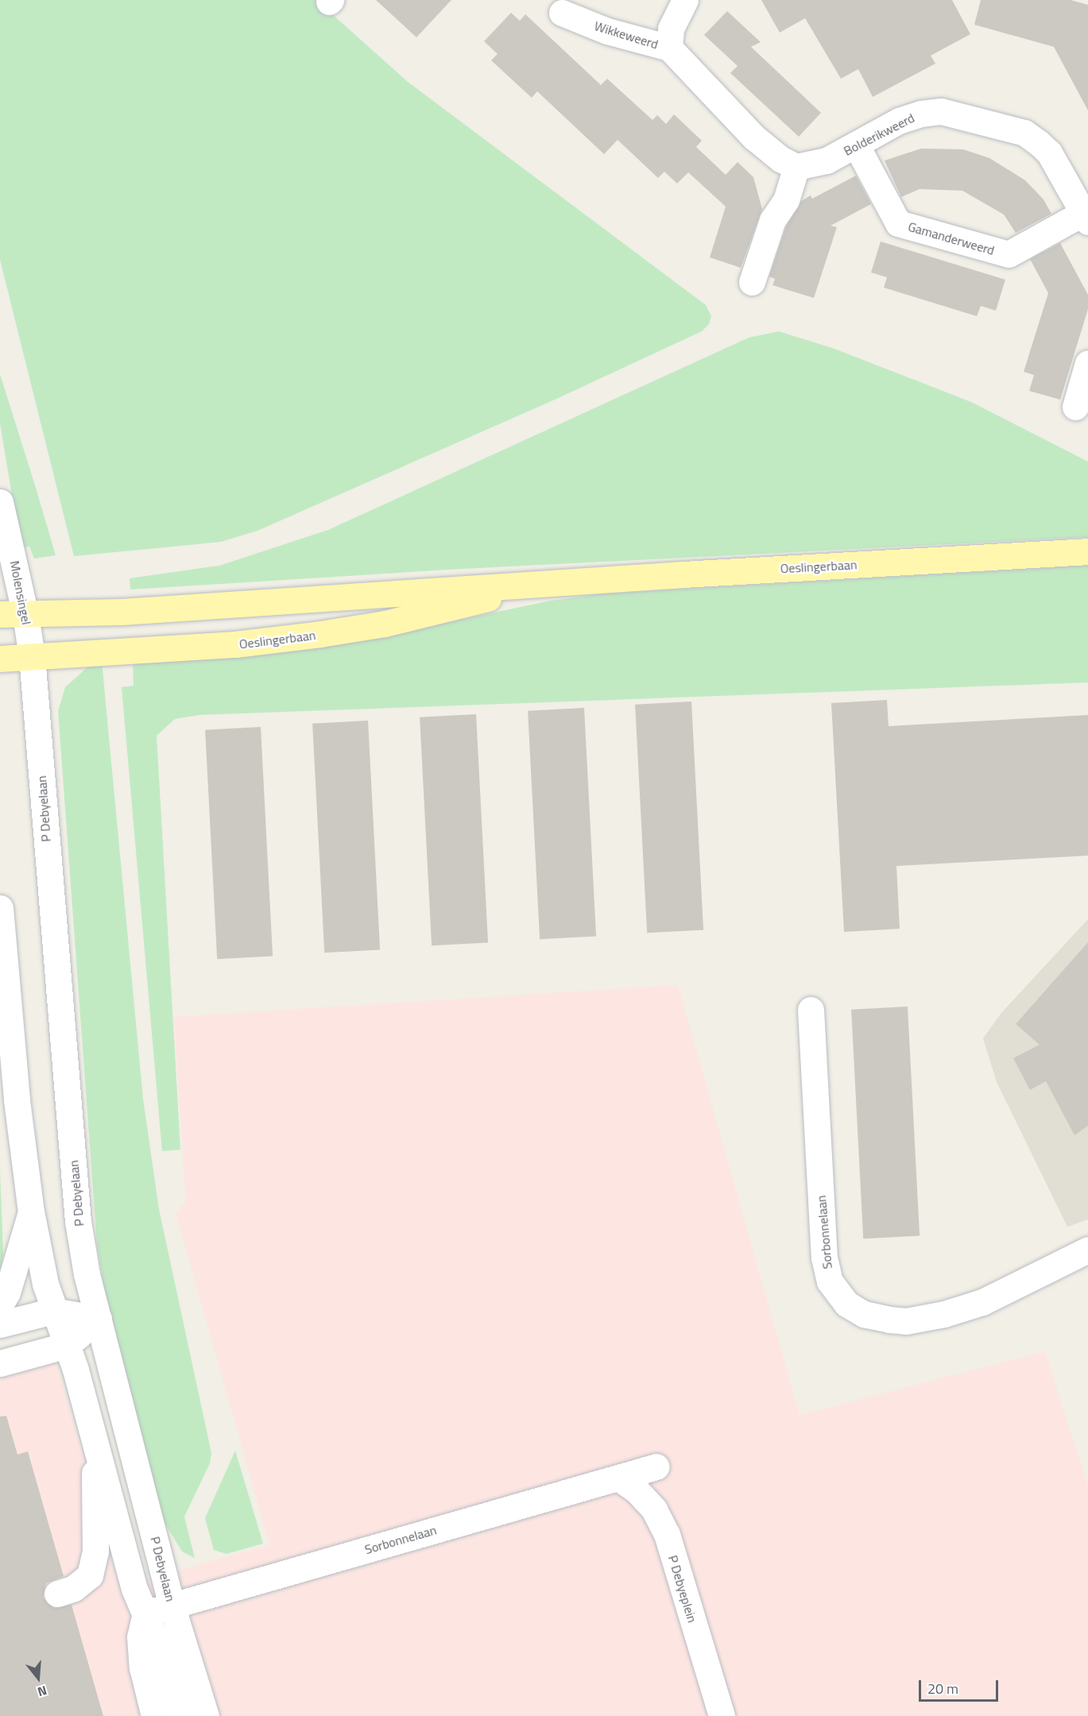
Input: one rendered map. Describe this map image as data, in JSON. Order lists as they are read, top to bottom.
{
  "streets": {
    "main road": ["Oeslingerbaan"],
    "street": [
      "Wikkeweerd",
      "Bolderikweerd",
      "Gamanderweerd",
      "Molensingel",
      "P Debyelaan",
      "Sorbonnelaan",
      "P Debyeplein"
    ]
  },
  "crossings": [
    ["Bolderikweerd", "Gamanderweerd"],
    ["Oeslingerbaan", "Molensingel"],
    ["Oeslingerbaan", "P Debyelaan"],
    ["Molensingel", "P Debyelaan"],
    ["P Debyelaan", "Sorbonnelaan"],
    ["Sorbonnelaan", "P Debyeplein"]
  ],
  "scale_bar": "20 m",
  "north": "bottom"
}
